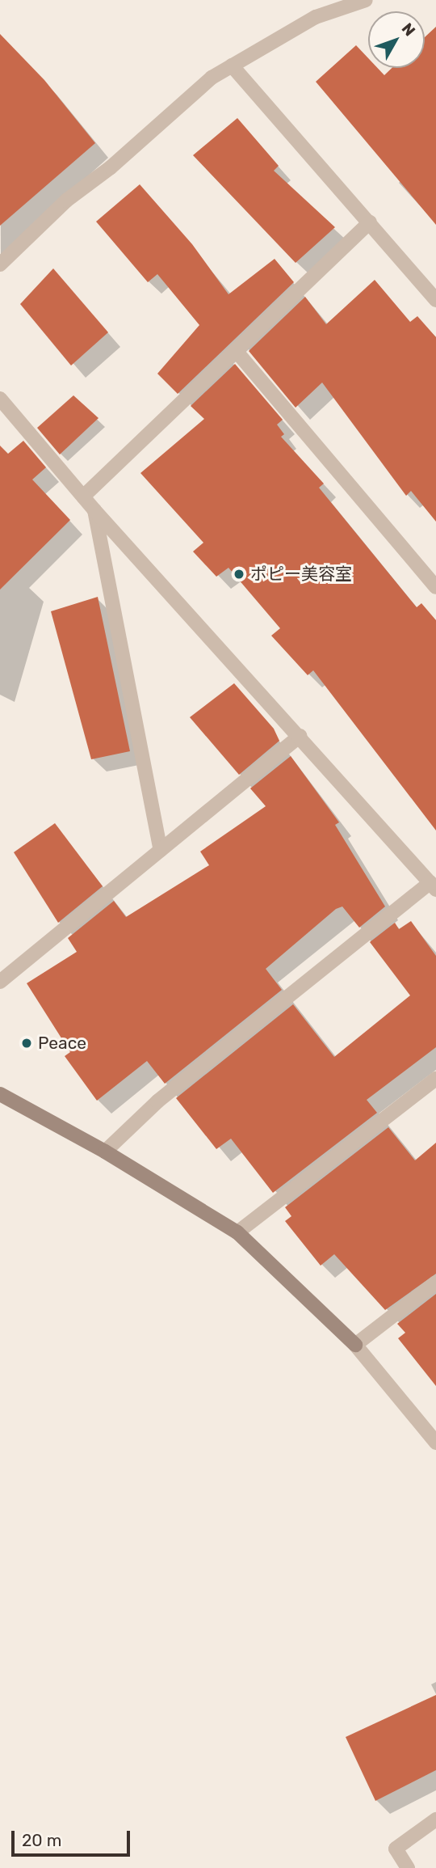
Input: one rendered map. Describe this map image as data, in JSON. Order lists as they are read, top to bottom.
{
  "places": ["ポピー美容室", "Peace"],
  "scale_bar": "20 m",
  "north": "top right"
}
